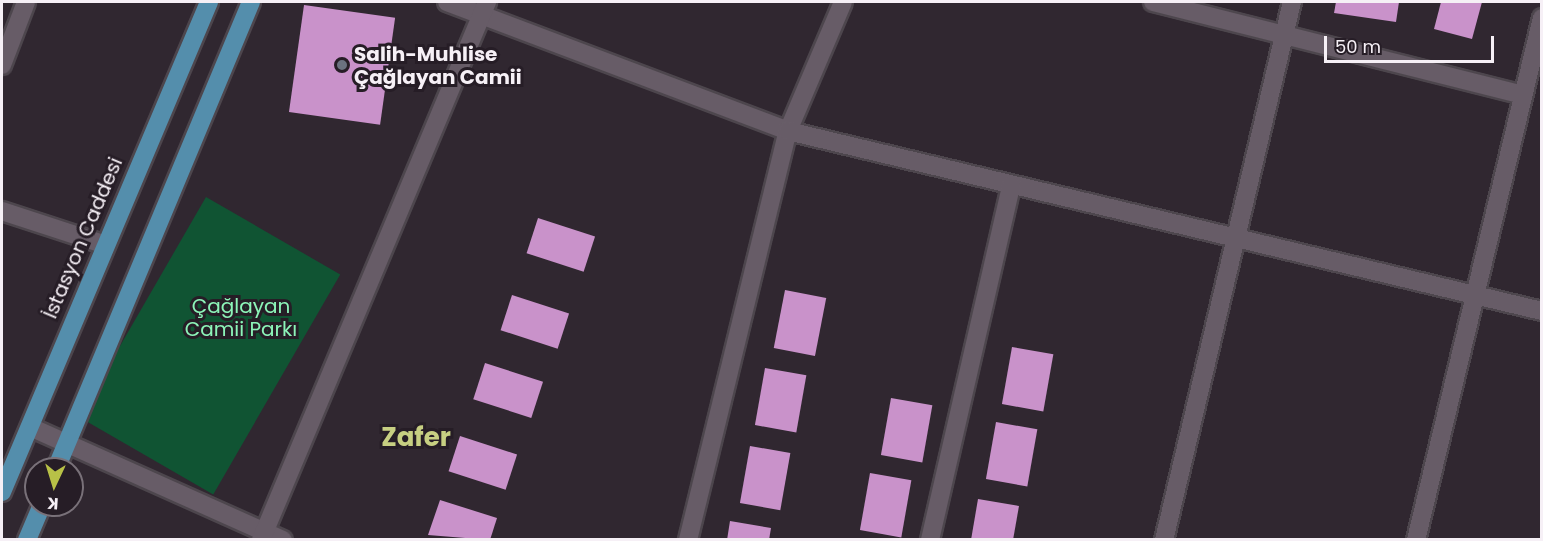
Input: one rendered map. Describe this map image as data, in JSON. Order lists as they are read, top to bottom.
{
  "streets": {
    "main road": ["İstasyon Caddesi"]
  },
  "districts": ["Zafer"],
  "parks": ["Çağlayan Camii Parkı"],
  "places": ["Salih-Muhlise Çağlayan Camii"],
  "scale_bar": "50 m",
  "north": "bottom"
}
